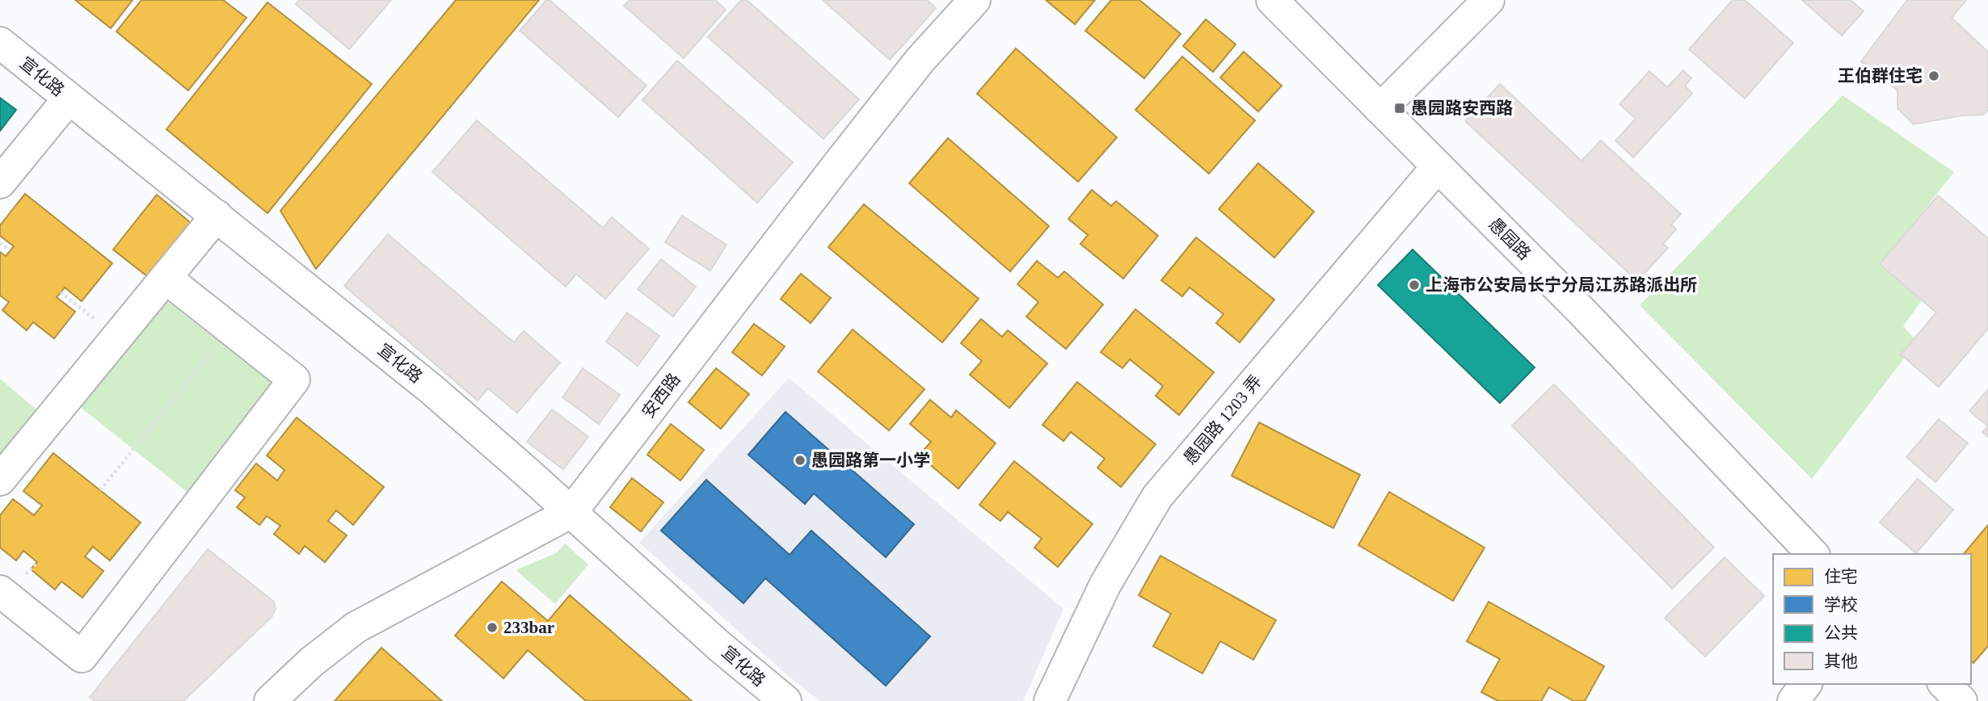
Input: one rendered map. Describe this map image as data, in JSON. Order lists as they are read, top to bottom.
{
  "streets": {
    "street": [
      "宣化路",
      "愚园路",
      "安西路",
      "愚园路 1203 弄"
    ]
  },
  "crossings": [
    ["宣化路", "安西路"],
    ["愚园路", "愚园路 1203 弄"]
  ],
  "places": {
    "other": [
      "王伯群住宅",
      "上海市公安局长宁分局江苏路派出所",
      "愚园路第一小学",
      "233bar"
    ],
    "transit": ["愚园路安西路"]
  },
  "legend": [
    "住宅",
    "学校",
    "公共",
    "其他"
  ]
}
